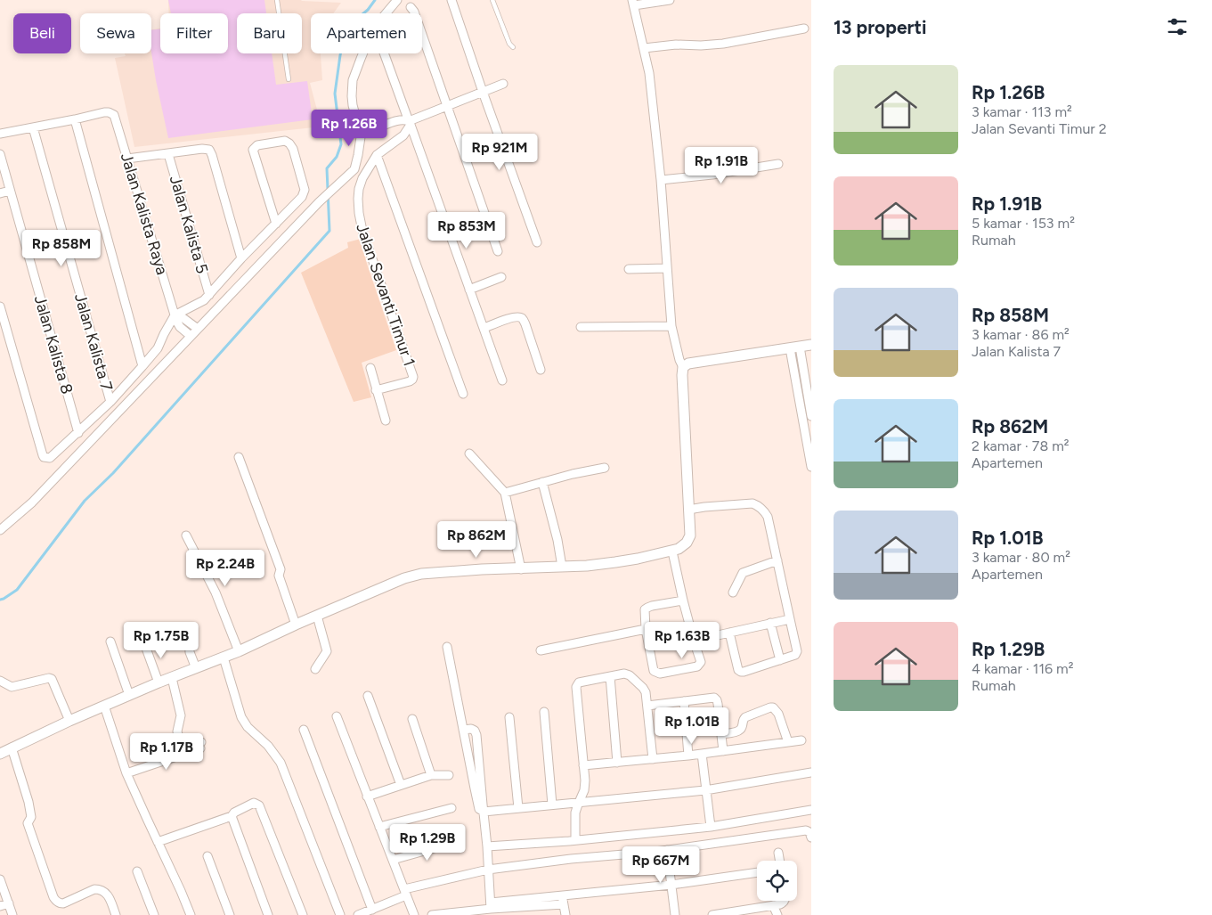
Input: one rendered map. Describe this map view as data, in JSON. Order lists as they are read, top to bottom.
{
  "streets": {
    "street": [
      "Jalan Kalista Raya",
      "Jalan Kalista 5",
      "Jalan Sevanti Timur 1",
      "Jalan Kalista 7",
      "Jalan Kalista 8"
    ]
  },
  "page": {
    "heading": "13 properti",
    "chip": [
      "Beli",
      "Sewa",
      "Filter",
      "Baru",
      "Apartemen"
    ],
    "list": [
      {
        "name": "Rp 1.26B",
        "note": "3 kamar · 113 m² · Jalan Sevanti Timur 2"
      },
      {
        "name": "Rp 1.91B",
        "note": "5 kamar · 153 m² · Rumah"
      },
      {
        "name": "Rp 858M",
        "note": "3 kamar · 86 m² · Jalan Kalista 7"
      },
      {
        "name": "Rp 862M",
        "note": "2 kamar · 78 m² · Apartemen"
      },
      {
        "name": "Rp 1.01B",
        "note": "3 kamar · 80 m² · Apartemen"
      },
      {
        "name": "Rp 1.29B",
        "note": "4 kamar · 116 m² · Rumah"
      }
    ],
    "price": [
      "Rp 1.26B",
      "Rp 921M",
      "Rp 1.91B",
      "Rp 853M",
      "Rp 858M",
      "Rp 862M",
      "Rp 2.24B",
      "Rp 1.75B",
      "Rp 1.63B",
      "Rp 1.01B",
      "Rp 1.17B",
      "Rp 1.29B",
      "Rp 667M"
    ]
  }
}
